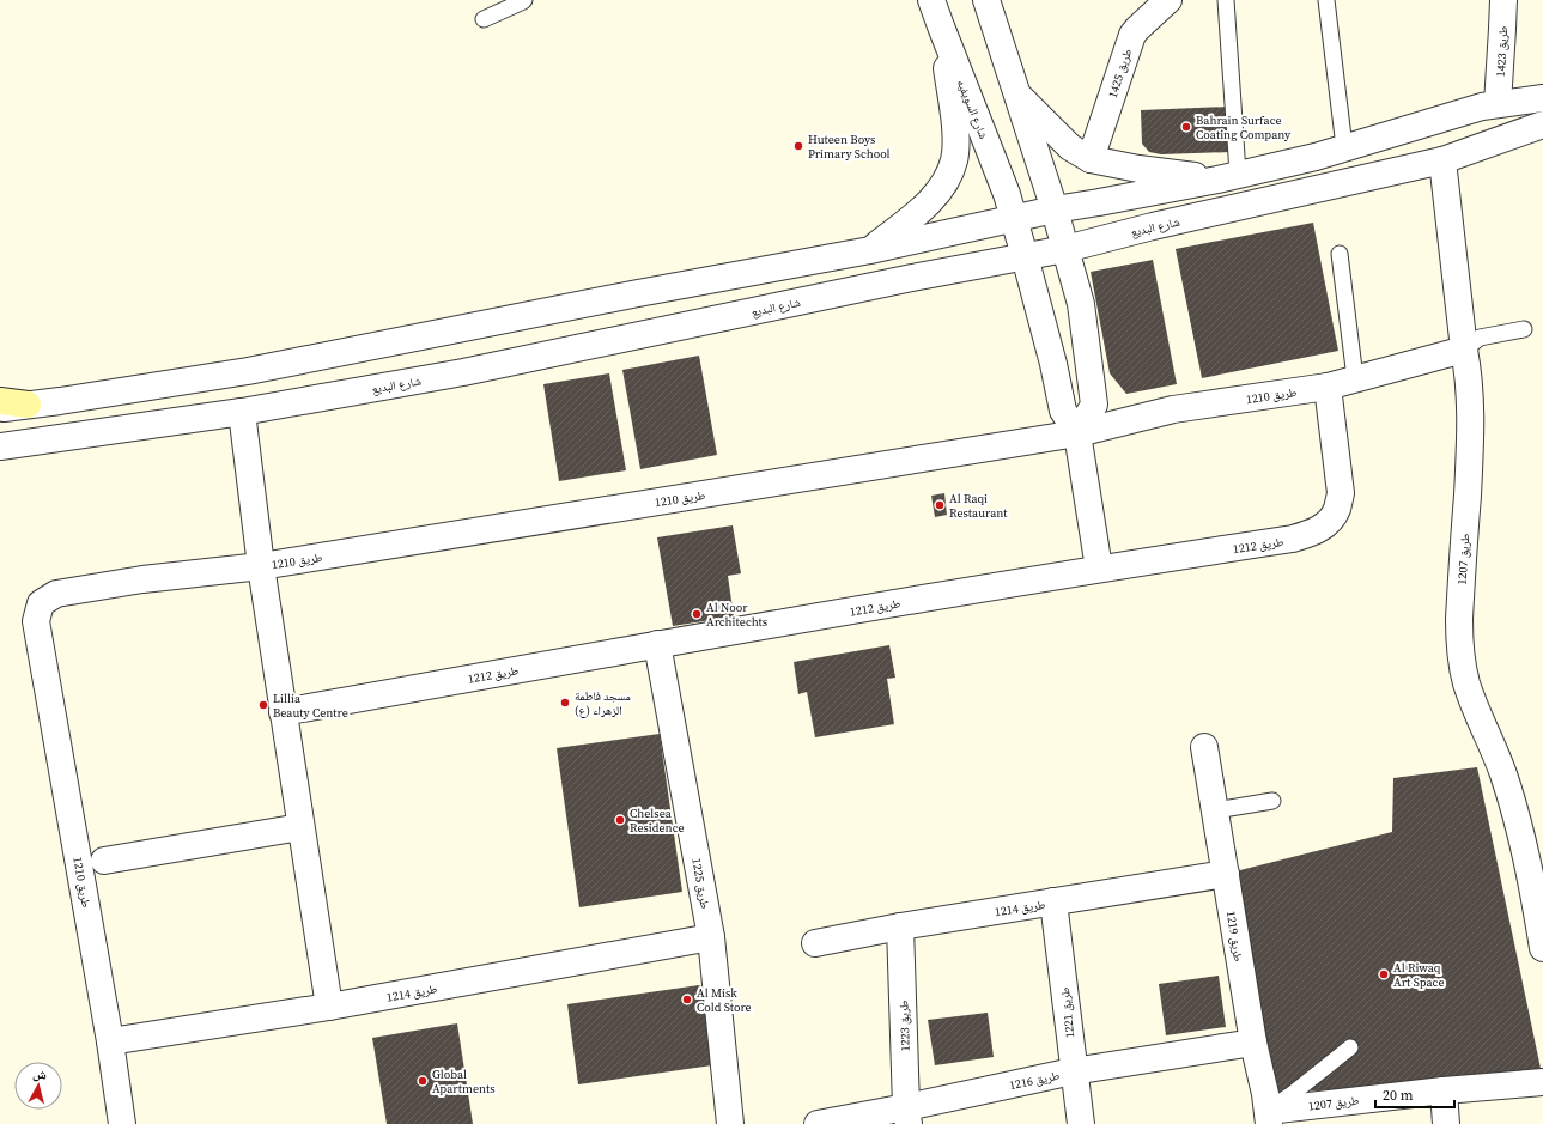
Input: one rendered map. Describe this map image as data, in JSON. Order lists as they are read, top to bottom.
{
  "streets": {
    "street": [
      "طريق 1423",
      "طريق 1425",
      "شارع السويفيه",
      "شارع البديع",
      "طريق 1210",
      "طريق 1212",
      "طريق 1207",
      "طريق 1225",
      "طريق 1214",
      "طريق 1219",
      "طريق 1221",
      "طريق 1223",
      "طريق 1216"
    ]
  },
  "crossings": [
    ["شارع البديع", "طريق 1207"],
    ["طريق 1210", "طريق 1212"],
    ["طريق 1210", "طريق 1207"],
    ["طريق 1210", "طريق 1214"],
    ["طريق 1212", "طريق 1225"],
    ["طريق 1207", "طريق 1219"],
    ["طريق 1225", "طريق 1214"],
    ["طريق 1214", "طريق 1219"],
    ["طريق 1214", "طريق 1221"],
    ["طريق 1214", "طريق 1223"],
    ["طريق 1219", "طريق 1216"],
    ["طريق 1221", "طريق 1216"],
    ["طريق 1223", "طريق 1216"]
  ],
  "places": [
    "Bahrain Surface Coating Company",
    "Huteen Boys Primary School",
    "Al Raqi Restaurant",
    "Al Noor Architechts",
    "مسجد فاطمة الزهراء (ع)",
    "Lillia Beauty Centre",
    "Chelsea Residence",
    "Al Riwaq Art Space",
    "Al Misk Cold Store",
    "Global Apartments"
  ],
  "scale_bar": "20 m",
  "north": "top"
}
